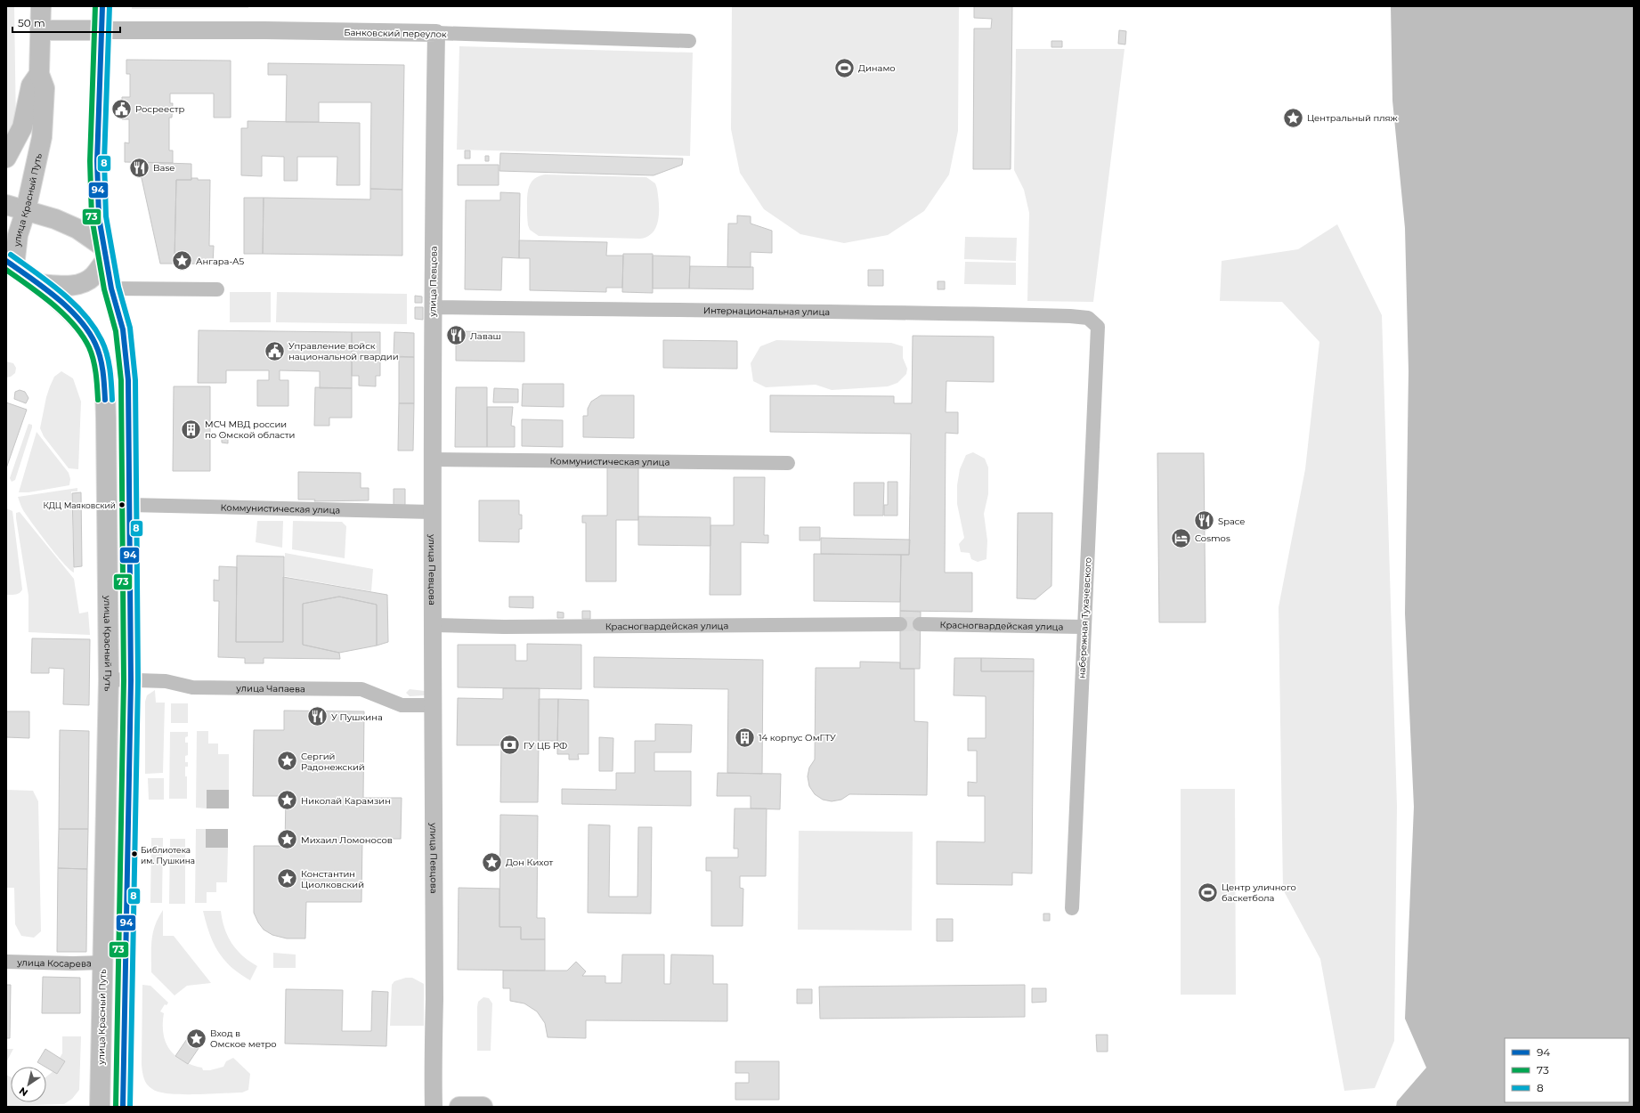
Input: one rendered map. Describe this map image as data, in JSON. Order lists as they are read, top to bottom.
{
  "streets": {
    "main road": ["улица Красный Путь"],
    "street": [
      "Банковский переулок",
      "улица Певцова",
      "Интернациональная улица",
      "Коммунистическая улица",
      "набережная Тухачевского",
      "Красногвардейская улица",
      "улица Чапаева",
      "улица Косарева"
    ]
  },
  "crossings": [
    ["Банковский переулок", "улица Певцова"],
    ["улица Красный Путь", "улица Чапаева"],
    ["улица Красный Путь", "улица Косарева"],
    ["улица Певцова", "Интернациональная улица"],
    ["улица Певцова", "Коммунистическая улица"],
    ["улица Певцова", "Красногвардейская улица"],
    ["улица Певцова", "улица Чапаева"],
    ["Интернациональная улица", "набережная Тухачевского"],
    ["набережная Тухачевского", "Красногвардейская улица"]
  ],
  "places": {
    "sports": ["Динамо", "Центр уличного баскетбола"],
    "public building": ["Росреестр", "Управление войск национальной гвардии"],
    "place": [
      "Центральный пляж",
      "Ангара-А5",
      "Сергий Радонежский",
      "Николай Карамзин",
      "Михаил Ломоносов",
      "Дон Кихот",
      "Константин Циолковский",
      "Вход в Омское метро"
    ],
    "restaurant": [
      "Base",
      "Лаваш",
      "Space",
      "У Пушкина"
    ],
    "building": ["МСЧ МВД россии по Омской области", "14 корпус ОмГТУ"],
    "other": ["КДЦ Маяковский", "Библиотека им. Пушкина"],
    "hotel": ["Cosmos"],
    "bank": ["ГУ ЦБ РФ"]
  },
  "lines": ["transit line 94", "transit line 73", "transit line 8"],
  "legend": ["94", "73", "8"],
  "scale_bar": "50 m",
  "north": "bottom left"
}
